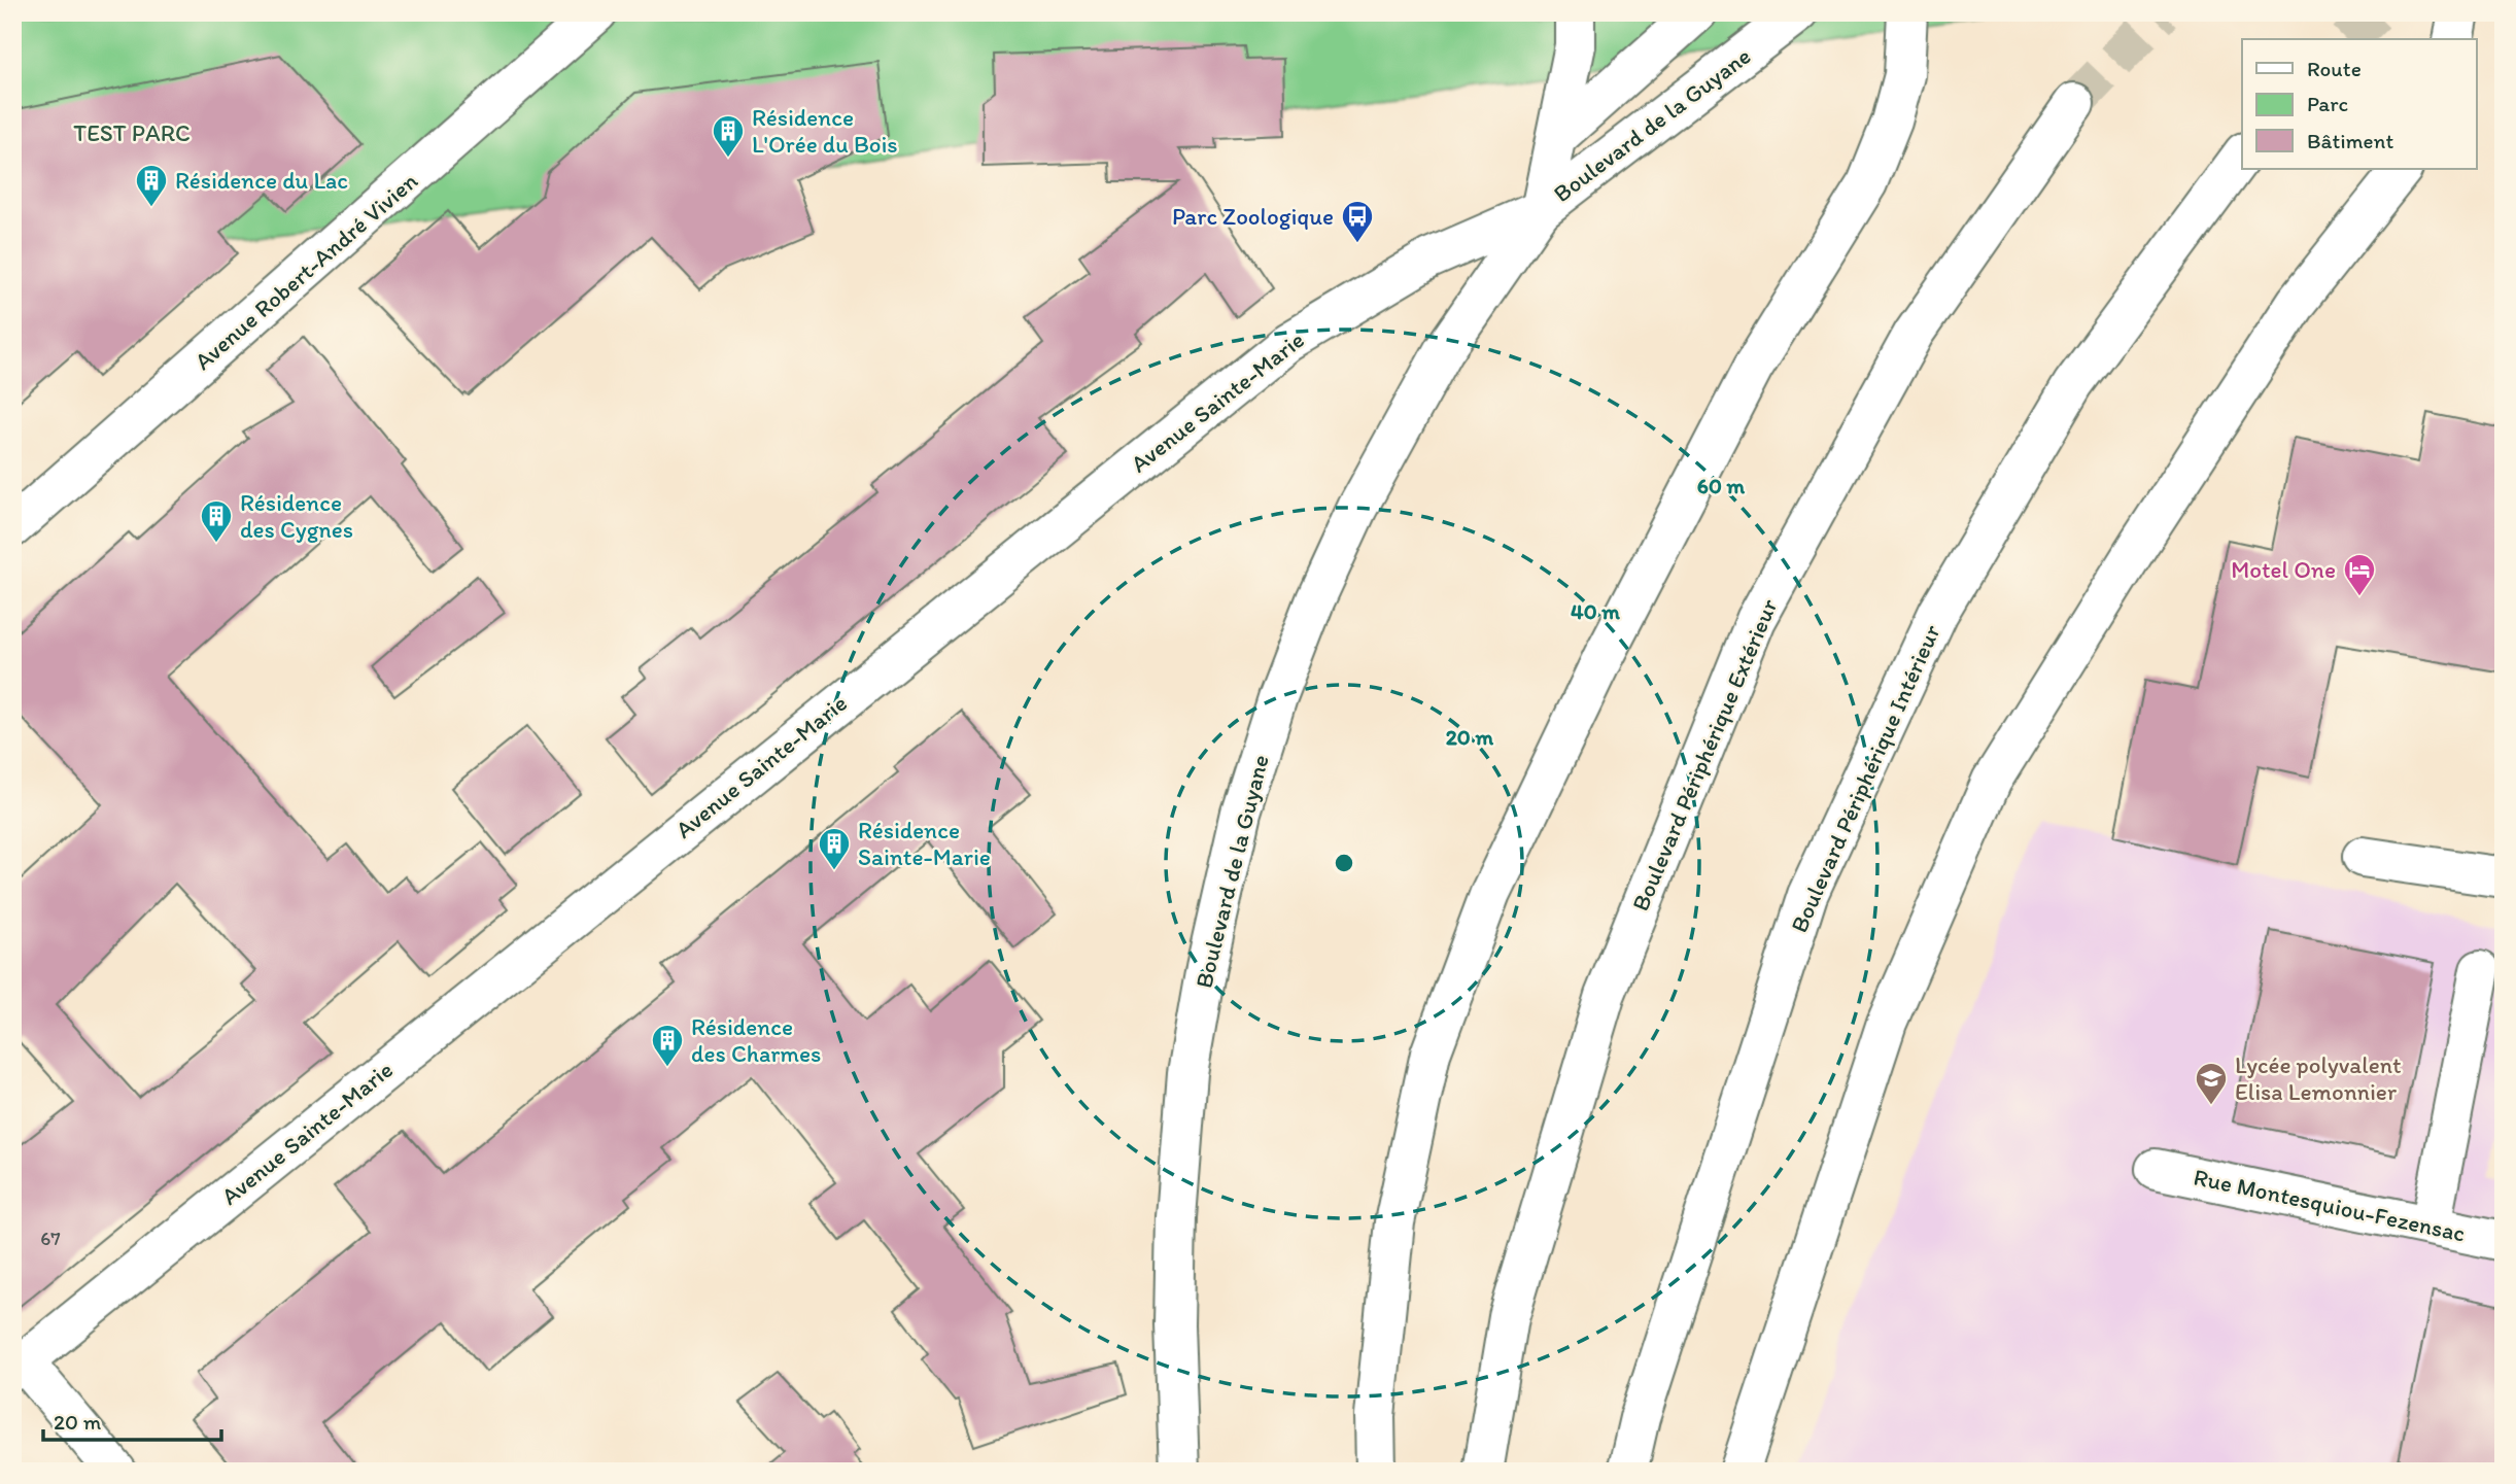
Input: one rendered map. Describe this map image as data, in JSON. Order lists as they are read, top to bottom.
{
  "streets": {
    "main road": [
      "Boulevard de la Guyane",
      "Avenue Robert-André Vivien",
      "Avenue Sainte-Marie",
      "Boulevard Périphérique Extérieur",
      "Boulevard Périphérique Intérieur",
      "Rue Montesquiou-Fezensac"
    ]
  },
  "crossings": [
    ["Boulevard de la Guyane", "Avenue Sainte-Marie"]
  ],
  "parks": ["TEST PARC"],
  "places": {
    "building": [
      "Résidence L'Orée du Bois",
      "Résidence du Lac",
      "Résidence des Cygnes",
      "Résidence Sainte-Marie",
      "Résidence des Charmes"
    ],
    "bus stop": ["Parc Zoologique"],
    "hotel": ["Motel One"],
    "school or university": ["Lycée polyvalent Elisa Lemonnier"]
  },
  "house_numbers": ["67"],
  "legend": ["Route", "Parc", "Bâtiment"],
  "scale_bar": "20 m",
  "rings": ["60 m", "40 m", "20 m"]
}
